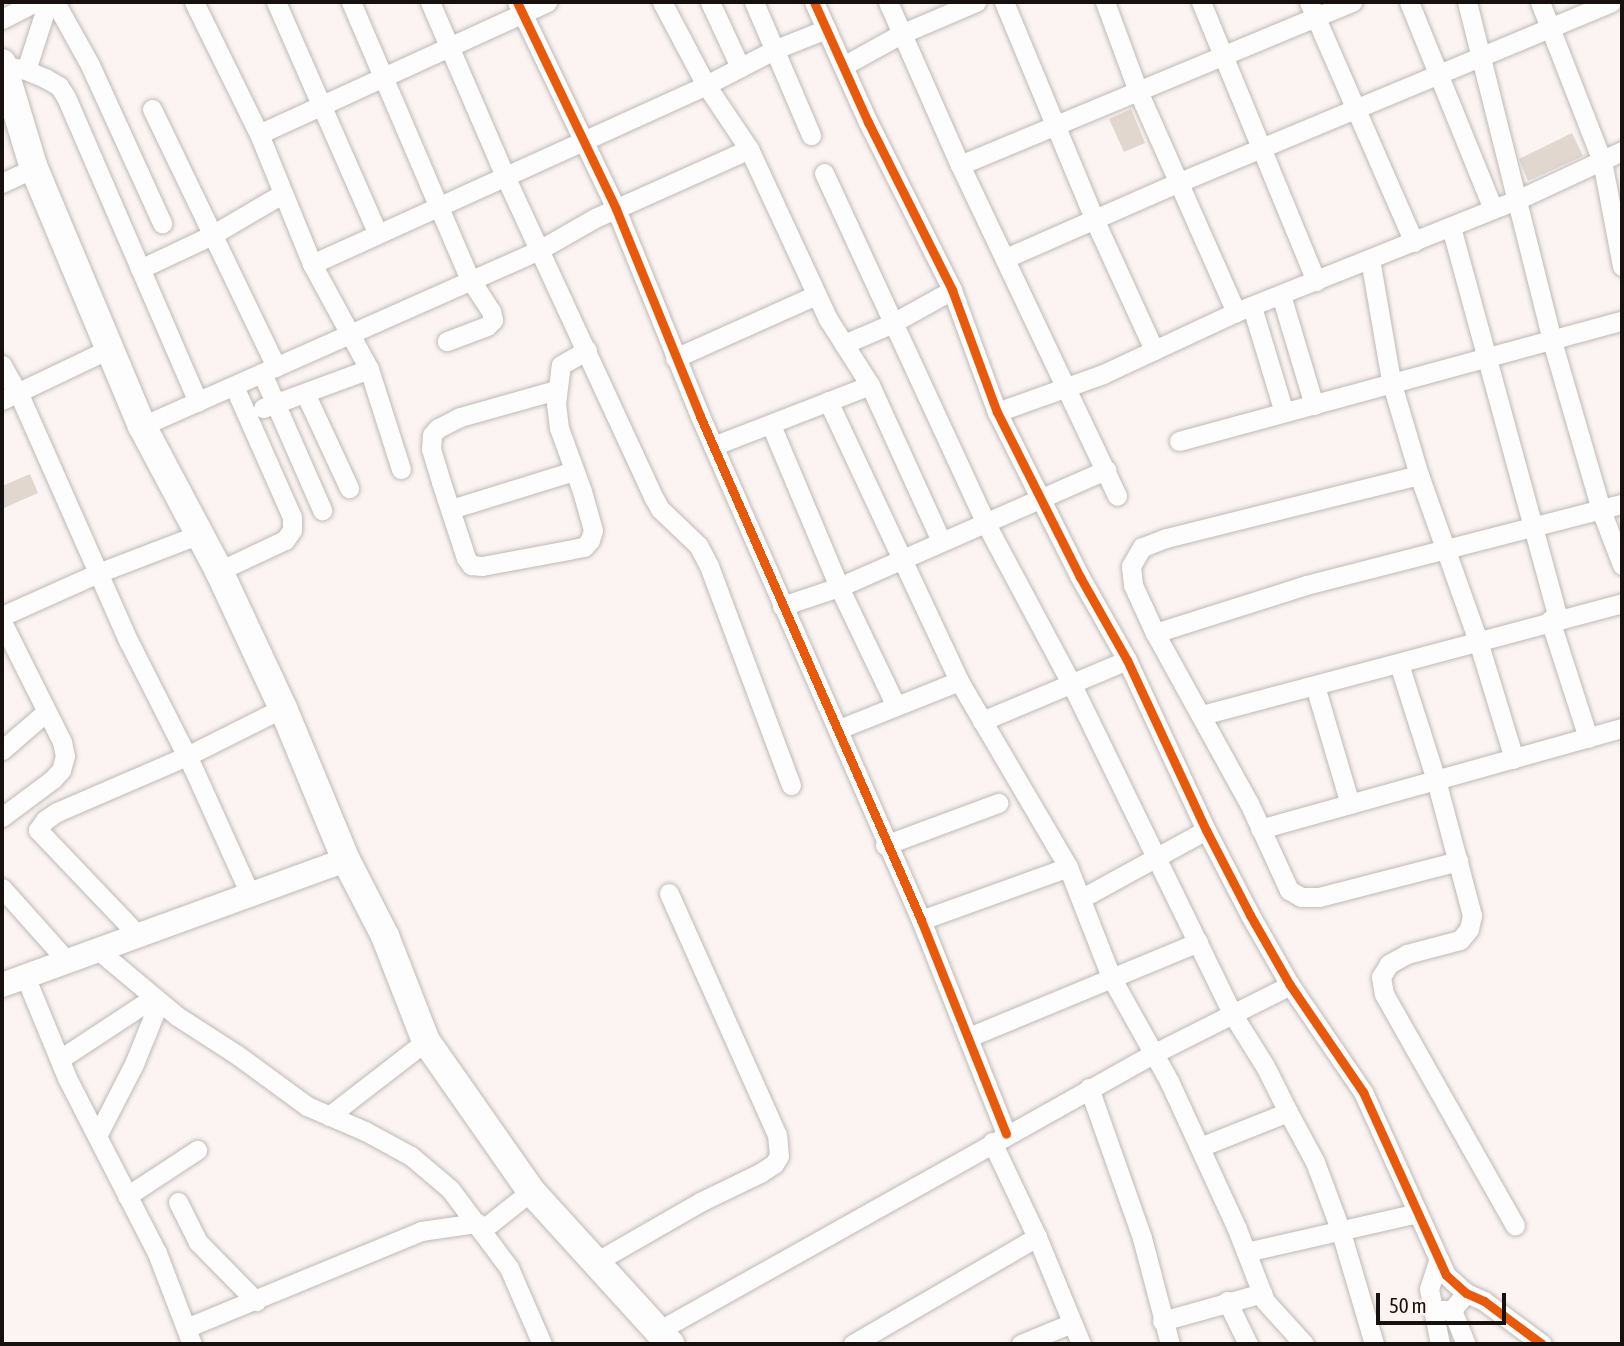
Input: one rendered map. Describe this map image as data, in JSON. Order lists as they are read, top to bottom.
{
  "scale_bar": "50 m"
}
